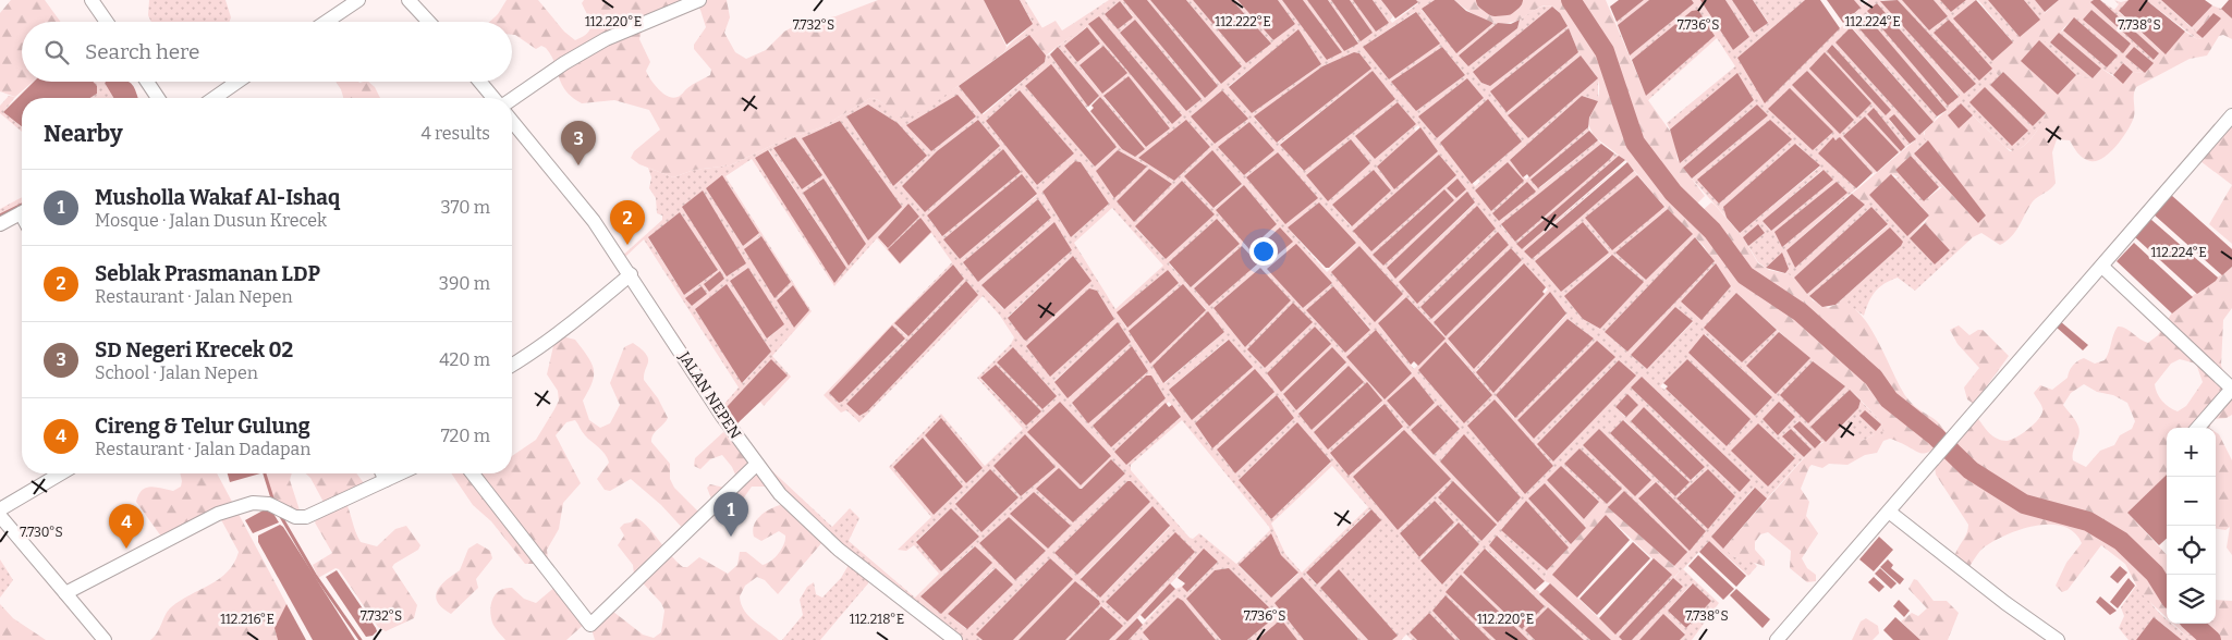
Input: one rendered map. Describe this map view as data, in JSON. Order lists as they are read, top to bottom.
{
  "streets": {
    "street": ["JALAN NEPEN"]
  },
  "page": {
    "search": "Search here",
    "heading": ["Nearby", "4 results"],
    "pins": [
      "3",
      "2",
      "1",
      "4"
    ],
    "list": [
      {
        "mark": "1",
        "name": "Musholla Wakaf Al-Ishaq",
        "note": "Mosque · Jalan Dusun Krecek",
        "value": "370 m"
      },
      {
        "mark": "2",
        "name": "Seblak Prasmanan LDP",
        "note": "Restaurant · Jalan Nepen",
        "value": "390 m"
      },
      {
        "mark": "3",
        "name": "SD Negeri Krecek 02",
        "note": "School · Jalan Nepen",
        "value": "420 m"
      },
      {
        "mark": "4",
        "name": "Cireng & Telur Gulung",
        "note": "Restaurant · Jalan Dadapan",
        "value": "720 m"
      }
    ],
    "map_buttons": ["+", "−"]
  },
  "coordinates": [
    "112.220°E",
    "112.222°E",
    "112.224°E",
    "7.732°S",
    "7.736°S",
    "7.738°S",
    "7.730°S",
    "112.216°E",
    "112.218°E"
  ]
}
